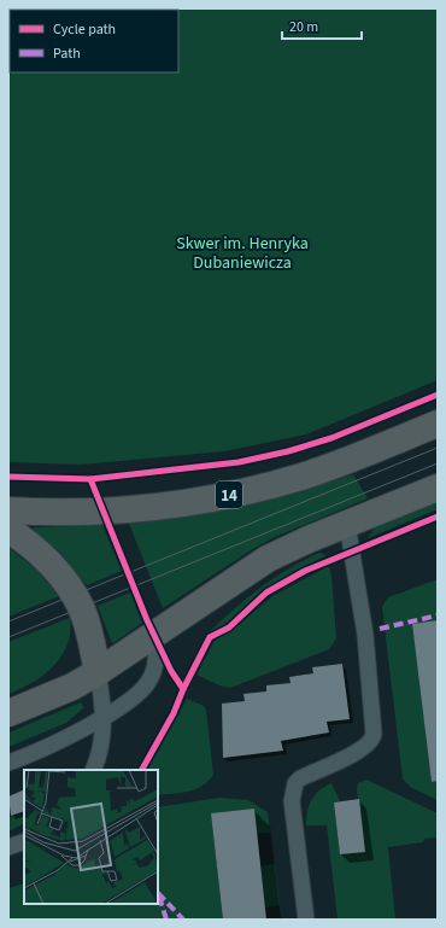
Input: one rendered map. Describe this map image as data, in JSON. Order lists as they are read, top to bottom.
{
  "streets": {
    "main road": ["14"]
  },
  "parks": ["Skwer im. Henryka Dubaniewicza"],
  "legend": ["Cycle path", "Path"],
  "scale_bar": "20 m"
}
